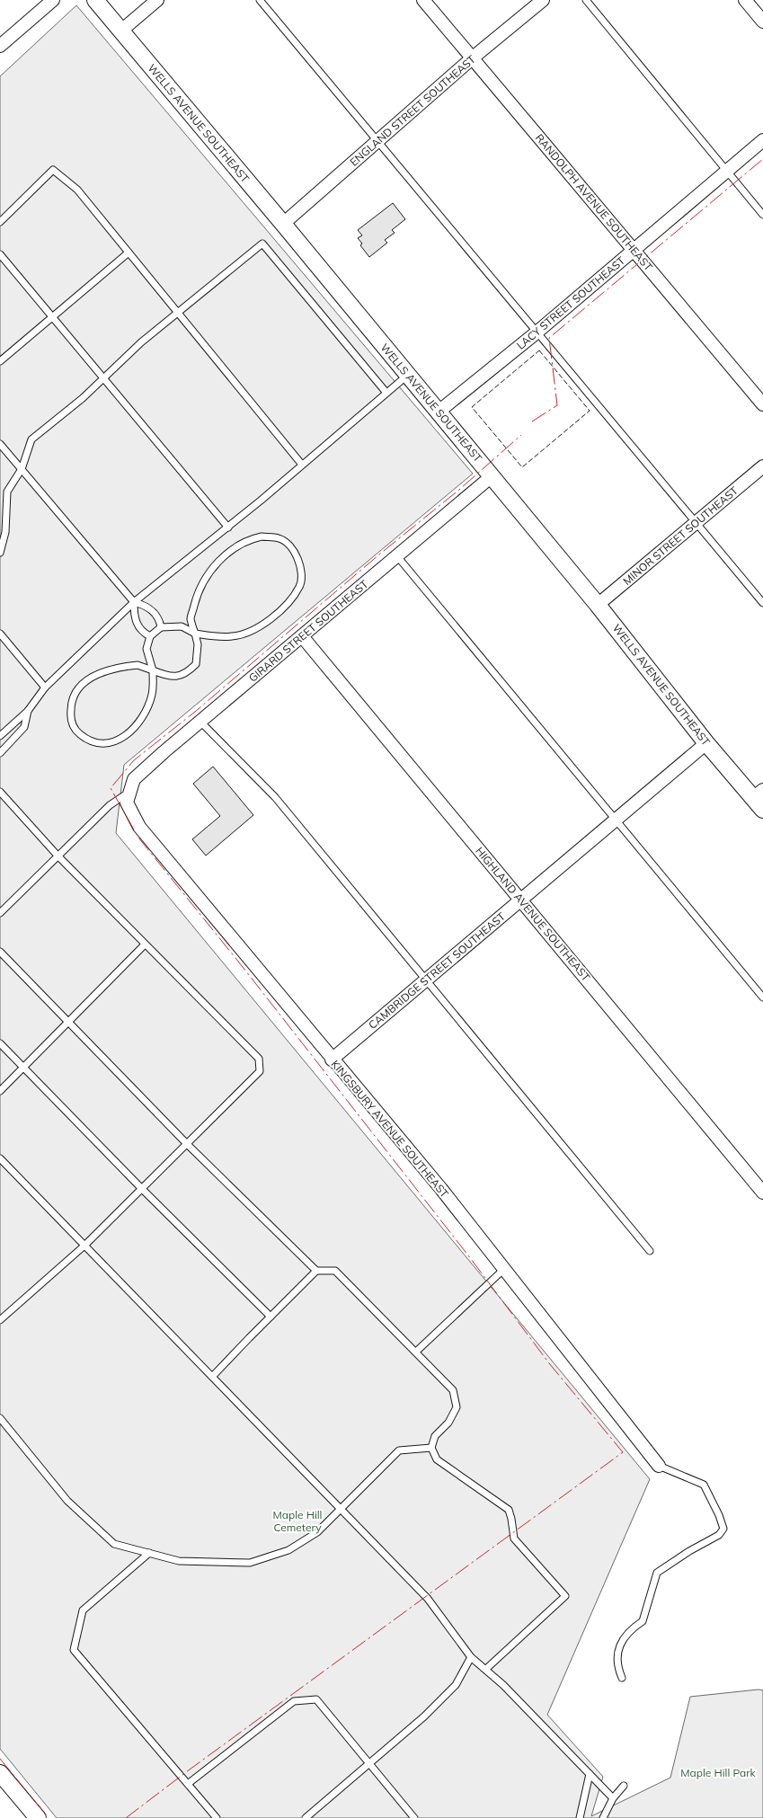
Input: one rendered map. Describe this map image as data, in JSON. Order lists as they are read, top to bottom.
{
  "streets": {
    "street": [
      "ENGLAND STREET SOUTHEAST",
      "WELLS AVENUE SOUTHEAST",
      "RANDOLPH AVENUE SOUTHEAST",
      "LACY STREET SOUTHEAST",
      "MINOR STREET SOUTHEAST",
      "GIRARD STREET SOUTHEAST",
      "HIGHLAND AVENUE SOUTHEAST",
      "CAMBRIDGE STREET SOUTHEAST",
      "KINGSBURY AVENUE SOUTHEAST"
    ]
  },
  "crossings": [
    ["ENGLAND STREET SOUTHEAST", "WELLS AVENUE SOUTHEAST"],
    ["ENGLAND STREET SOUTHEAST", "RANDOLPH AVENUE SOUTHEAST"],
    ["WELLS AVENUE SOUTHEAST", "LACY STREET SOUTHEAST"],
    ["WELLS AVENUE SOUTHEAST", "MINOR STREET SOUTHEAST"],
    ["WELLS AVENUE SOUTHEAST", "GIRARD STREET SOUTHEAST"],
    ["WELLS AVENUE SOUTHEAST", "CAMBRIDGE STREET SOUTHEAST"],
    ["RANDOLPH AVENUE SOUTHEAST", "LACY STREET SOUTHEAST"],
    ["GIRARD STREET SOUTHEAST", "HIGHLAND AVENUE SOUTHEAST"],
    ["GIRARD STREET SOUTHEAST", "KINGSBURY AVENUE SOUTHEAST"],
    ["HIGHLAND AVENUE SOUTHEAST", "CAMBRIDGE STREET SOUTHEAST"],
    ["CAMBRIDGE STREET SOUTHEAST", "KINGSBURY AVENUE SOUTHEAST"]
  ],
  "parks": ["Maple Hill Cemetery", "Maple Hill Park"]
}
